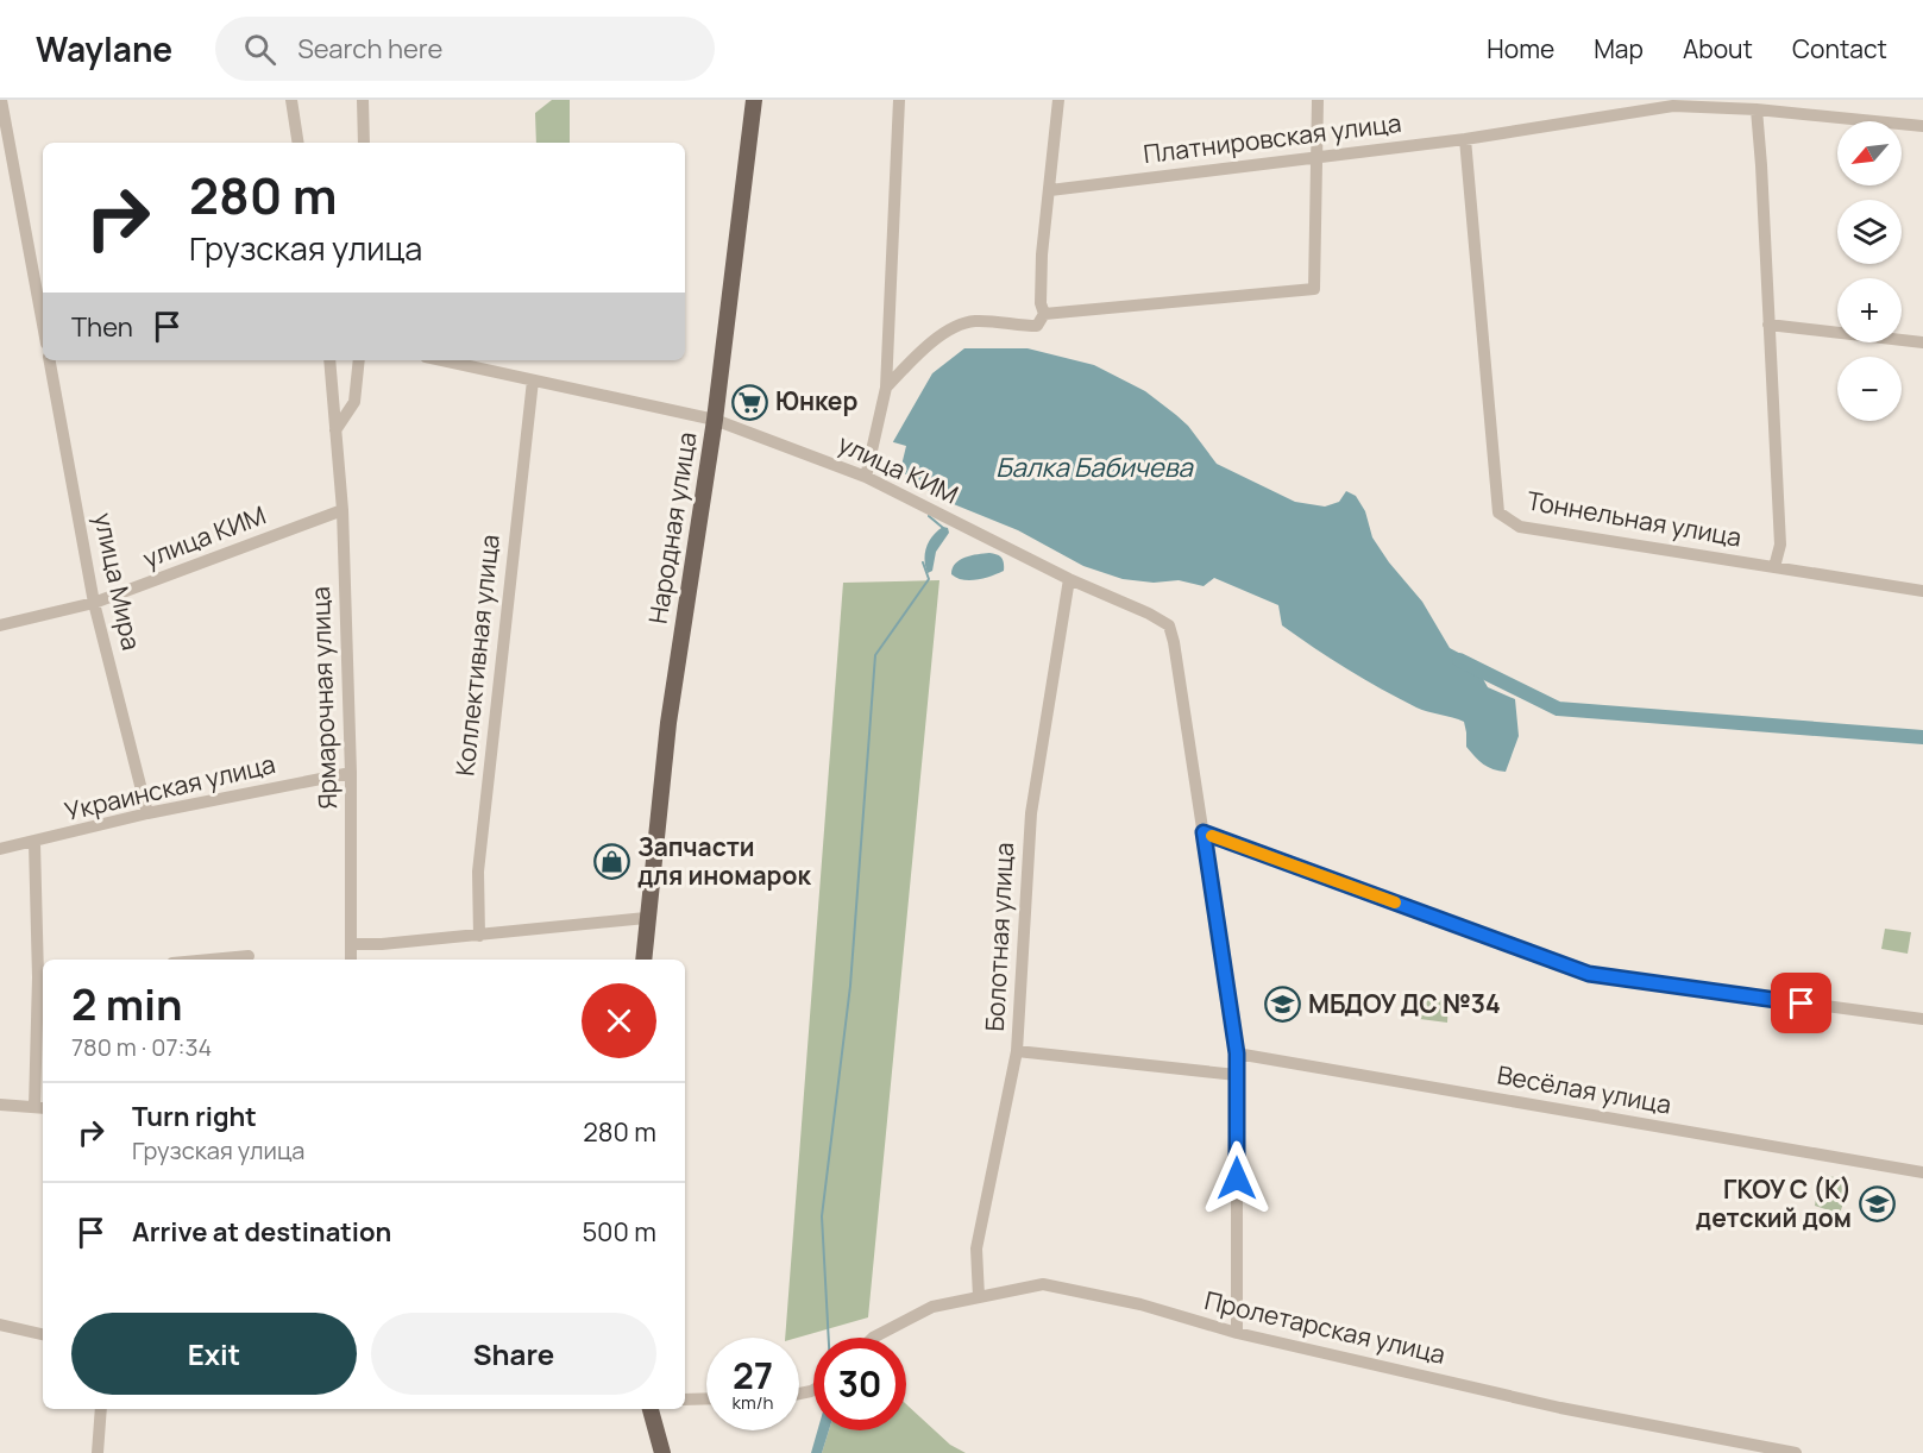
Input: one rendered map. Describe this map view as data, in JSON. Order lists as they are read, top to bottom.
{
  "streets": {
    "main road": ["Народная улица"],
    "street": [
      "Платнировская улица",
      "улица КИМ",
      "Тоннельная улица",
      "улица Мира",
      "Коллективная улица",
      "Ярмарочная улица",
      "Украинская улица",
      "Болотная улица",
      "Весёлая улица",
      "Пролетарская улица"
    ]
  },
  "crossings": [
    ["Платнировская улица", "Тоннельная улица"],
    ["улица КИМ", "Народная улица"],
    ["улица КИМ", "улица Мира"],
    ["улица КИМ", "Коллективная улица"],
    ["улица КИМ", "Ярмарочная улица"],
    ["улица КИМ", "Болотная улица"],
    ["улица Мира", "Украинская улица"],
    ["Ярмарочная улица", "Украинская улица"],
    ["Болотная улица", "Пролетарская улица"]
  ],
  "water": ["Балка Бабичева"],
  "places": {
    "supermarket": ["Юнкер"],
    "shop": ["Запчасти для иномарок"],
    "school or university": ["МБДОУ ДС №34", "ГКОУ С (К) детский дом"]
  },
  "north": "bottom left",
  "page": {
    "header": "Waylane",
    "search": "Search here",
    "nav": [
      "Home",
      "Map",
      "About",
      "Contact"
    ],
    "map_buttons": ["+", "−"],
    "turn": ["280 m", "Грузская улица"],
    "then": "Then",
    "heading": ["2 min", "780 m · 07:34"],
    "list": [
      {
        "name": "Turn right",
        "note": "Грузская улица",
        "value": "280 m"
      },
      {
        "name": "Arrive at destination",
        "value": "500 m"
      }
    ],
    "buttons": ["Exit", "Share"],
    "speed": "27 km/h",
    "limit": "30"
  }
}
